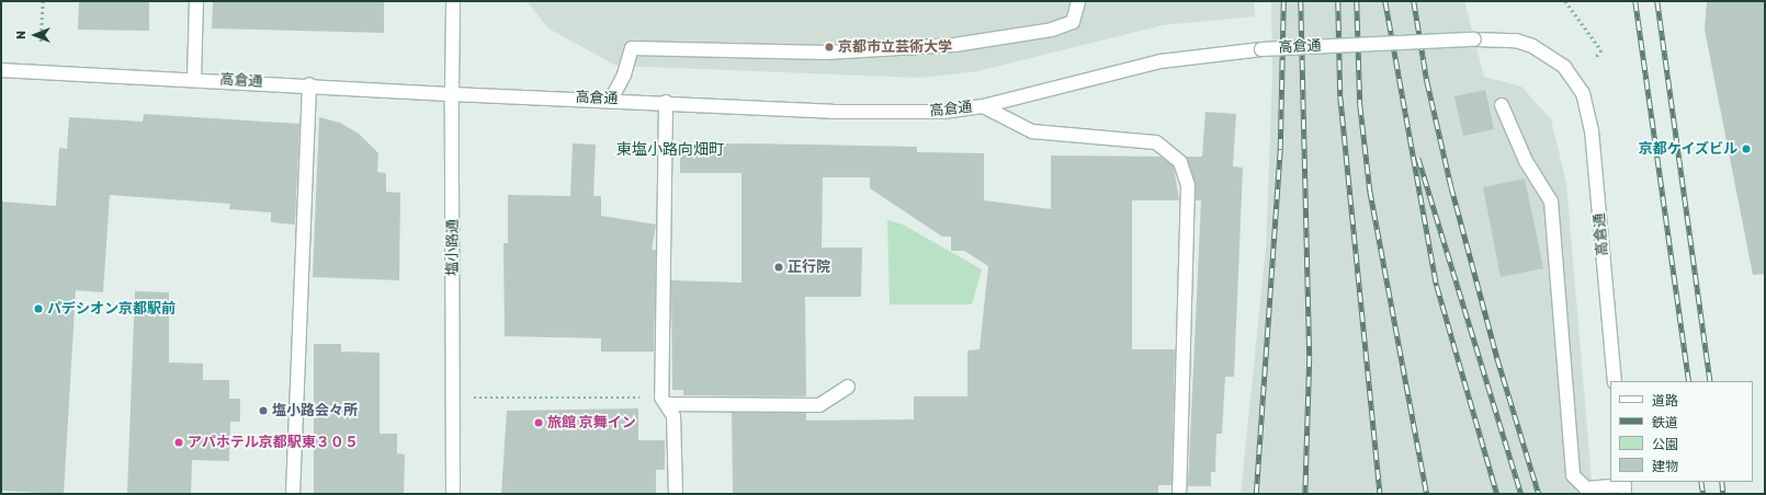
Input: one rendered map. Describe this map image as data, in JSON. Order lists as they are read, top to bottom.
{
  "streets": {
    "street": ["高倉通", "塩小路通"]
  },
  "crossings": [
    ["高倉通", "塩小路通"]
  ],
  "districts": ["東塩小路向畑町"],
  "places": [
    "京都市立芸術大学",
    "京都ケイズビル",
    "正行院",
    "パデシオン京都駅前",
    "塩小路会々所",
    "旅館 京舞イン",
    "アパホテル京都駅東３０５"
  ],
  "legend": [
    "道路",
    "鉄道",
    "公園",
    "建物"
  ],
  "north": "left"
}
